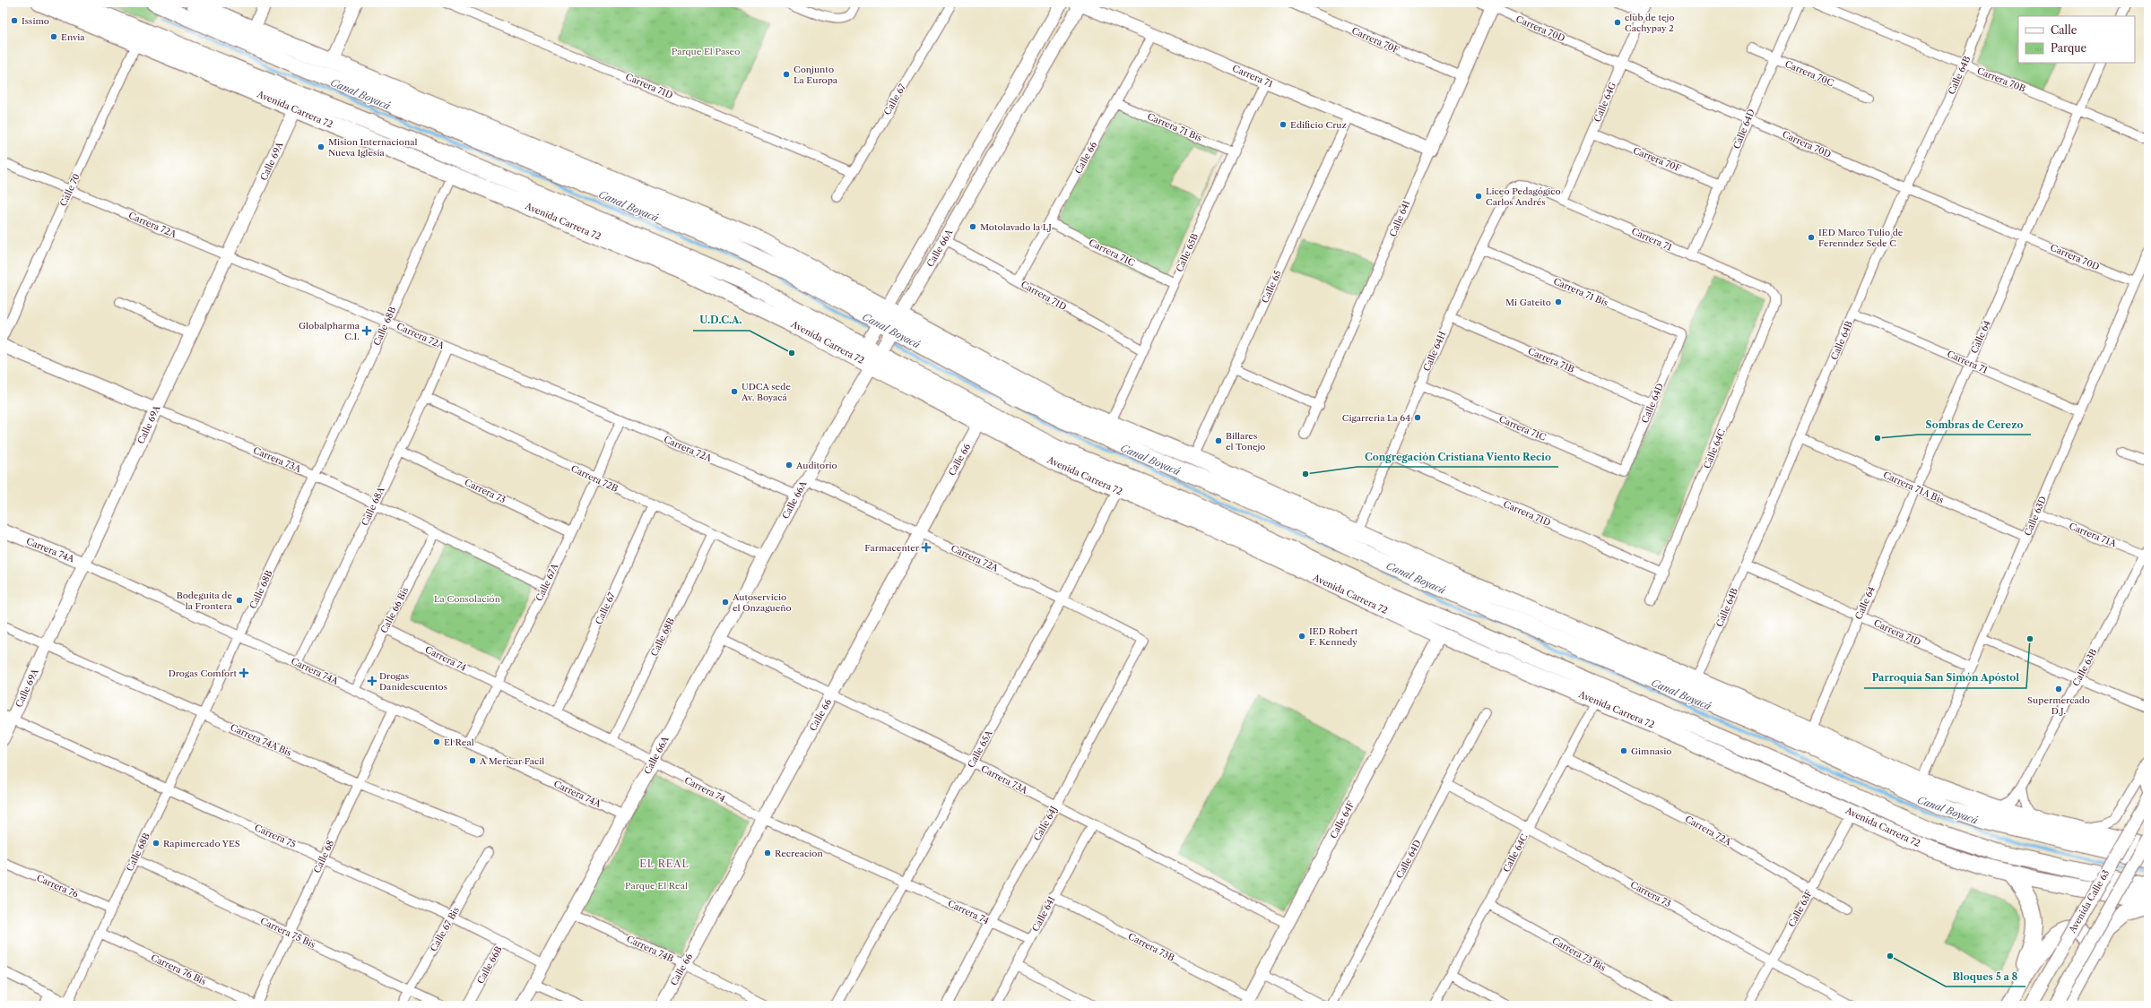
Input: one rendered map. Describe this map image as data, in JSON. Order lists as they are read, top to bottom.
{
  "streets": {
    "highway": ["Avenida Carrera 72"],
    "street": [
      "Carrera 70D",
      "Carrera 70F",
      "Carrera 70C",
      "Calle 64B",
      "Carrera 71",
      "Carrera 70B",
      "Carrera 71D",
      "Calle 67",
      "Calle 64G",
      "Carrera 71 Bis",
      "Calle 64D",
      "Calle 66",
      "Calle 69A",
      "Calle 70",
      "Calle 64I",
      "Carrera 72A",
      "Calle 66A",
      "Carrera 71C",
      "Calle 65B",
      "Calle 65",
      "Calle 68B",
      "Calle 64",
      "Calle 64H",
      "Carrera 71B",
      "Calle 64C",
      "Carrera 73A",
      "Carrera 72B",
      "Carrera 71A Bis",
      "Carrera 73",
      "Calle 68A",
      "Calle 63D",
      "Carrera 71A",
      "Carrera 74A",
      "Calle 67A",
      "Calle 66 Bis",
      "Carrera 74",
      "Calle 63B",
      "Carrera 74A Bis",
      "Calle 65A",
      "Calle 64F",
      "Calle 64J",
      "Carrera 75",
      "Calle 68",
      "Carrera 76",
      "Avenida Calle 63",
      "Calle 63F",
      "Calle 67 Bis",
      "Carrera 75 Bis",
      "Carrera 73B",
      "Carrera 74B",
      "Carrera 73 Bis",
      "Calle 66B",
      "Carrera 76 Bis"
    ]
  },
  "crossings": [
    ["Carrera 70D", "Calle 64B"],
    ["Carrera 70D", "Calle 64G"],
    ["Carrera 70D", "Calle 64D"],
    ["Carrera 70D", "Calle 64I"],
    ["Carrera 70D", "Calle 64"],
    ["Carrera 70D", "Calle 63D"],
    ["Carrera 70F", "Calle 64G"],
    ["Carrera 70F", "Calle 64D"],
    ["Carrera 70F", "Calle 64I"],
    ["Carrera 70C", "Calle 64D"],
    ["Calle 64B", "Carrera 71"],
    ["Calle 64B", "Carrera 70B"],
    ["Calle 64B", "Carrera 71D"],
    ["Calle 64B", "Carrera 71A Bis"],
    ["Carrera 71", "Calle 64G"],
    ["Carrera 71", "Calle 64D"],
    ["Carrera 71", "Calle 66"],
    ["Carrera 71", "Calle 64I"],
    ["Carrera 71", "Calle 66A"],
    ["Carrera 71", "Calle 65B"],
    ["Carrera 71", "Calle 65"],
    ["Carrera 71", "Calle 64"],
    ["Carrera 71", "Calle 64H"],
    ["Carrera 71", "Calle 64C"],
    ["Carrera 71", "Calle 63D"],
    ["Carrera 70B", "Calle 64"],
    ["Carrera 71D", "Calle 67"],
    ["Carrera 71D", "Calle 66"],
    ["Carrera 71D", "Calle 66A"],
    ["Carrera 71D", "Calle 65B"],
    ["Carrera 71D", "Calle 64"],
    ["Carrera 71D", "Calle 64H"],
    ["Carrera 71D", "Calle 64C"],
    ["Carrera 71D", "Calle 63D"],
    ["Calle 67", "Carrera 72B"],
    ["Calle 67", "Carrera 74"],
    ["Avenida Carrera 72", "Calle 66"],
    ["Avenida Carrera 72", "Calle 69A"],
    ["Avenida Carrera 72", "Calle 70"],
    ["Avenida Carrera 72", "Calle 66A"],
    ["Avenida Carrera 72", "Calle 68B"],
    ["Avenida Carrera 72", "Calle 64C"],
    ["Avenida Carrera 72", "Calle 65A"],
    ["Avenida Carrera 72", "Calle 64F"],
    ["Avenida Carrera 72", "Calle 63F"],
    ["Carrera 71 Bis", "Calle 64D"],
    ["Carrera 71 Bis", "Calle 66"],
    ["Carrera 71 Bis", "Calle 65B"],
    ["Carrera 71 Bis", "Calle 64H"],
    ["Calle 64D", "Carrera 71C"],
    ["Calle 64D", "Carrera 71B"],
    ["Calle 64D", "Carrera 73"],
    ["Calle 66", "Carrera 72A"],
    ["Calle 66", "Carrera 71C"],
    ["Calle 66", "Carrera 73A"],
    ["Calle 66", "Carrera 74"],
    ["Calle 66", "Carrera 74B"],
    ["Calle 69A", "Carrera 72A"],
    ["Calle 69A", "Carrera 73A"],
    ["Calle 69A", "Carrera 74A"],
    ["Calle 69A", "Carrera 74A Bis"],
    ["Calle 69A", "Carrera 75"],
    ["Calle 70", "Carrera 72A"],
    ["Calle 64I", "Carrera 73A"],
    ["Calle 64I", "Carrera 74"],
    ["Calle 64I", "Carrera 73B"],
    ["Carrera 72A", "Calle 66A"],
    ["Carrera 72A", "Calle 68B"],
    ["Carrera 72A", "Calle 64C"],
    ["Carrera 72A", "Calle 68A"],
    ["Carrera 72A", "Calle 67A"],
    ["Carrera 72A", "Calle 65A"],
    ["Carrera 72A", "Calle 64J"],
    ["Carrera 72A", "Calle 63F"],
    ["Calle 66A", "Carrera 73A"],
    ["Calle 66A", "Carrera 72B"],
    ["Calle 66A", "Carrera 74A"],
    ["Calle 66A", "Carrera 74"],
    ["Calle 66A", "Carrera 75"],
    ["Calle 66A", "Carrera 74B"],
    ["Carrera 71C", "Calle 65B"],
    ["Carrera 71C", "Calle 64H"],
    ["Calle 68B", "Carrera 73A"],
    ["Calle 68B", "Carrera 72B"],
    ["Calle 68B", "Carrera 74A"],
    ["Calle 68B", "Carrera 74"],
    ["Calle 68B", "Carrera 74A Bis"],
    ["Calle 68B", "Carrera 75"],
    ["Calle 68B", "Carrera 76"],
    ["Calle 68B", "Carrera 75 Bis"],
    ["Calle 68B", "Carrera 76 Bis"],
    ["Calle 64", "Carrera 71A Bis"],
    ["Calle 64H", "Carrera 71B"],
    ["Calle 64C", "Carrera 73"],
    ["Calle 64C", "Carrera 73 Bis"],
    ["Carrera 73A", "Calle 68A"],
    ["Carrera 73A", "Calle 67A"],
    ["Carrera 73A", "Calle 66 Bis"],
    ["Carrera 73A", "Calle 65A"],
    ["Carrera 73A", "Calle 64F"],
    ["Carrera 73A", "Calle 64J"],
    ["Carrera 72B", "Calle 68A"],
    ["Carrera 72B", "Calle 67A"],
    ["Carrera 71A Bis", "Calle 63D"],
    ["Carrera 73", "Calle 68A"],
    ["Carrera 73", "Calle 67A"],
    ["Carrera 73", "Calle 63F"],
    ["Calle 68A", "Carrera 74A"],
    ["Calle 63D", "Carrera 71A"],
    ["Carrera 71A", "Calle 63B"],
    ["Carrera 74A", "Calle 67A"],
    ["Carrera 74A", "Calle 66 Bis"],
    ["Carrera 74A", "Calle 68"],
    ["Calle 67A", "Carrera 74"],
    ["Calle 66 Bis", "Carrera 74"],
    ["Carrera 74", "Calle 65A"],
    ["Carrera 74", "Calle 64J"],
    ["Carrera 74A Bis", "Calle 68"],
    ["Calle 64F", "Carrera 73B"],
    ["Carrera 75", "Calle 68"],
    ["Carrera 75", "Calle 67 Bis"],
    ["Carrera 75", "Calle 66B"],
    ["Calle 68", "Carrera 75 Bis"],
    ["Calle 68", "Carrera 76 Bis"],
    ["Calle 67 Bis", "Carrera 75 Bis"]
  ],
  "districts": ["EL REAL"],
  "water": ["Canal Boyacá"],
  "parks": ["Parque El Paseo", "La Consolación", "Parque El Real"],
  "places": {
    "other": [
      "Issimo",
      "club de tejo Cachypay 2",
      "Envia",
      "Conjunto La Europa",
      "Edificio Cruz",
      "Mision Internacional Nueva Iglesia",
      "Liceo Pedagógico Carlos Andrés",
      "Motolavado la LJ",
      "IED Marco Tulio de Ferenndez Sede C",
      "Mi Gateito",
      "U.D.C.A.",
      "UDCA sede Av. Boyacá",
      "Cigarreria La 64",
      "Sombras de Cerezo",
      "Billares el Tonejo",
      "Auditorio",
      "Congregación Cristiana Viento Recio",
      "Bodeguita de la Frontera",
      "Autoservicio el Onzagueño",
      "IED Robert F. Kennedy",
      "Parroquia San Simón Apóstol",
      "Supermercado D.J.",
      "El Real",
      "Gimnasio",
      "A Mericar Facil",
      "Rapimercado YES",
      "Recreacion",
      "Bloques 5 a 8"
    ],
    "health": [
      "Globalpharma C.I.",
      "Farmacenter",
      "Drogas Comfort",
      "Drogas Danidescuentos"
    ]
  },
  "legend": ["Calle", "Parque"]
}
